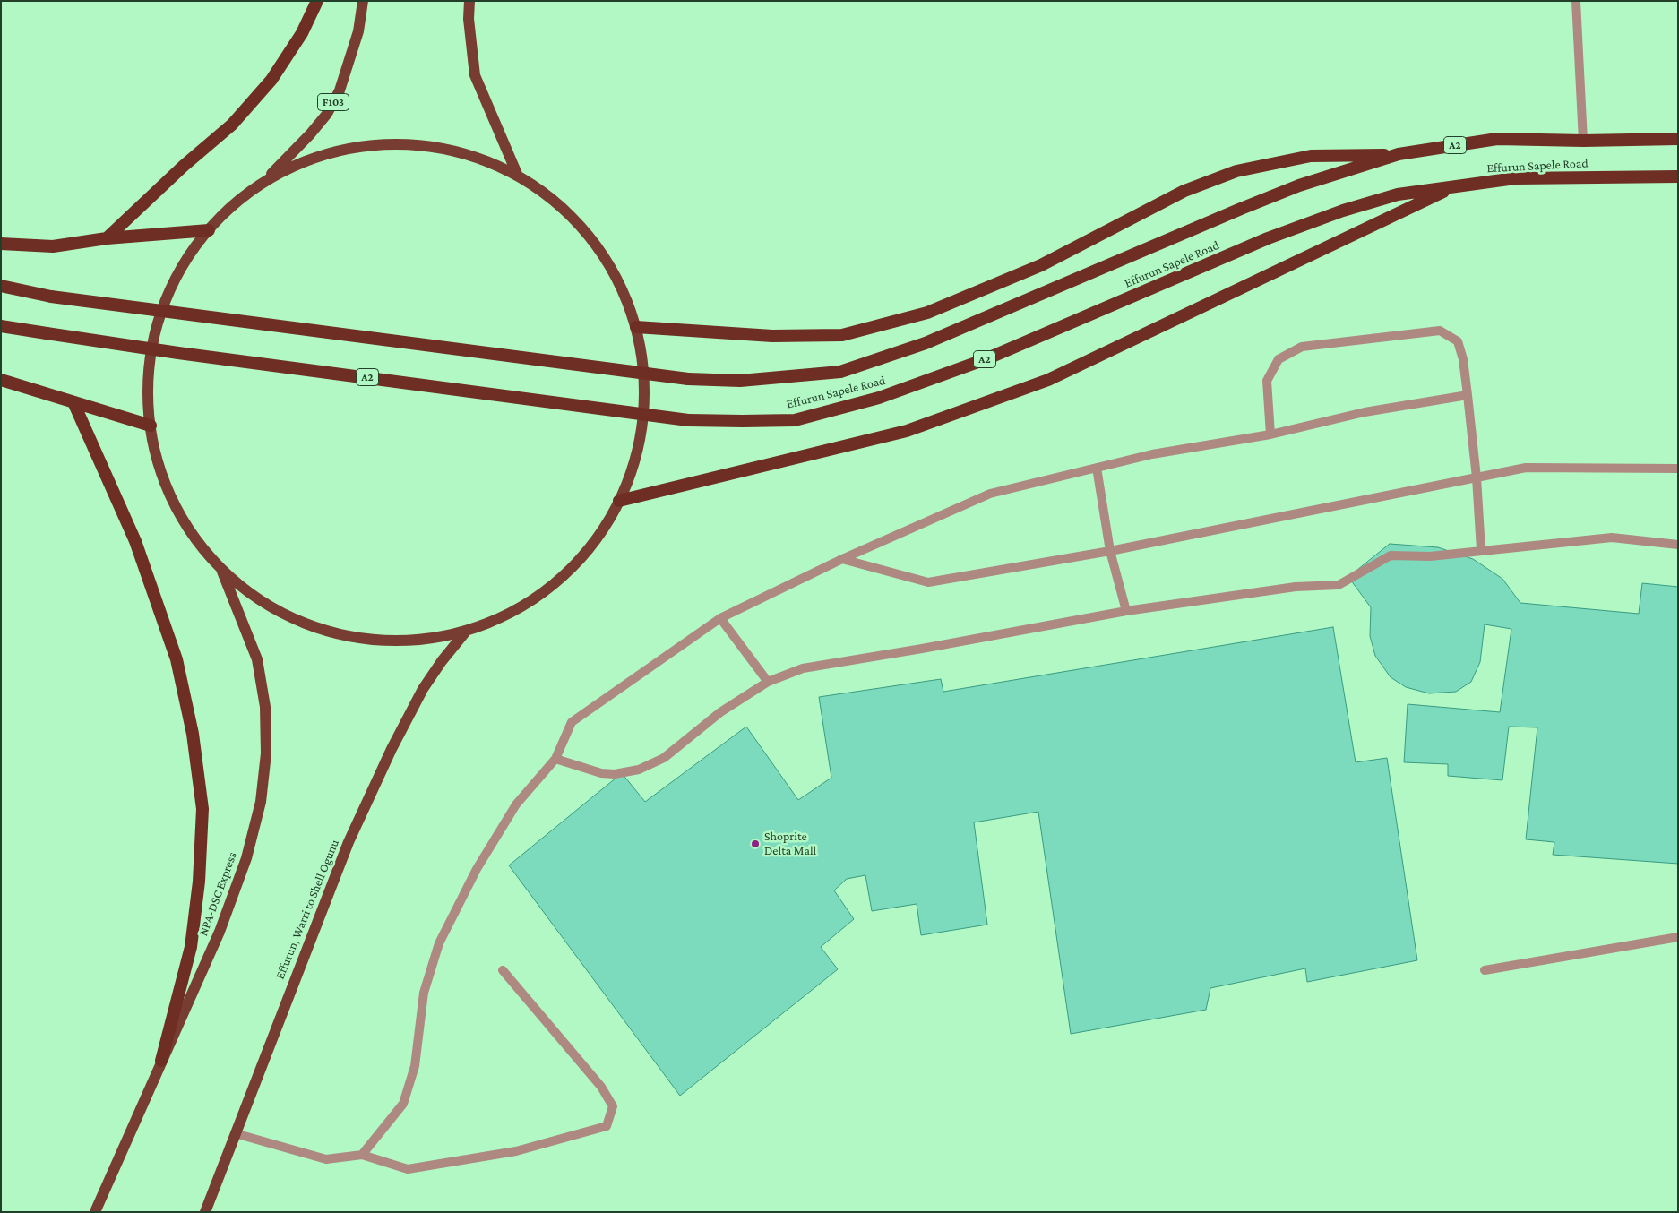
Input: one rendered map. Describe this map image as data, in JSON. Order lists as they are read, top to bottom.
{
  "streets": {
    "highway": ["A2", "Effurun Sapele Road"],
    "main road": ["F103", "NPA-DSC Express", "Effurun, Warri to Shell Ogunu"]
  },
  "places": ["Shoprite Delta Mall"]
}
